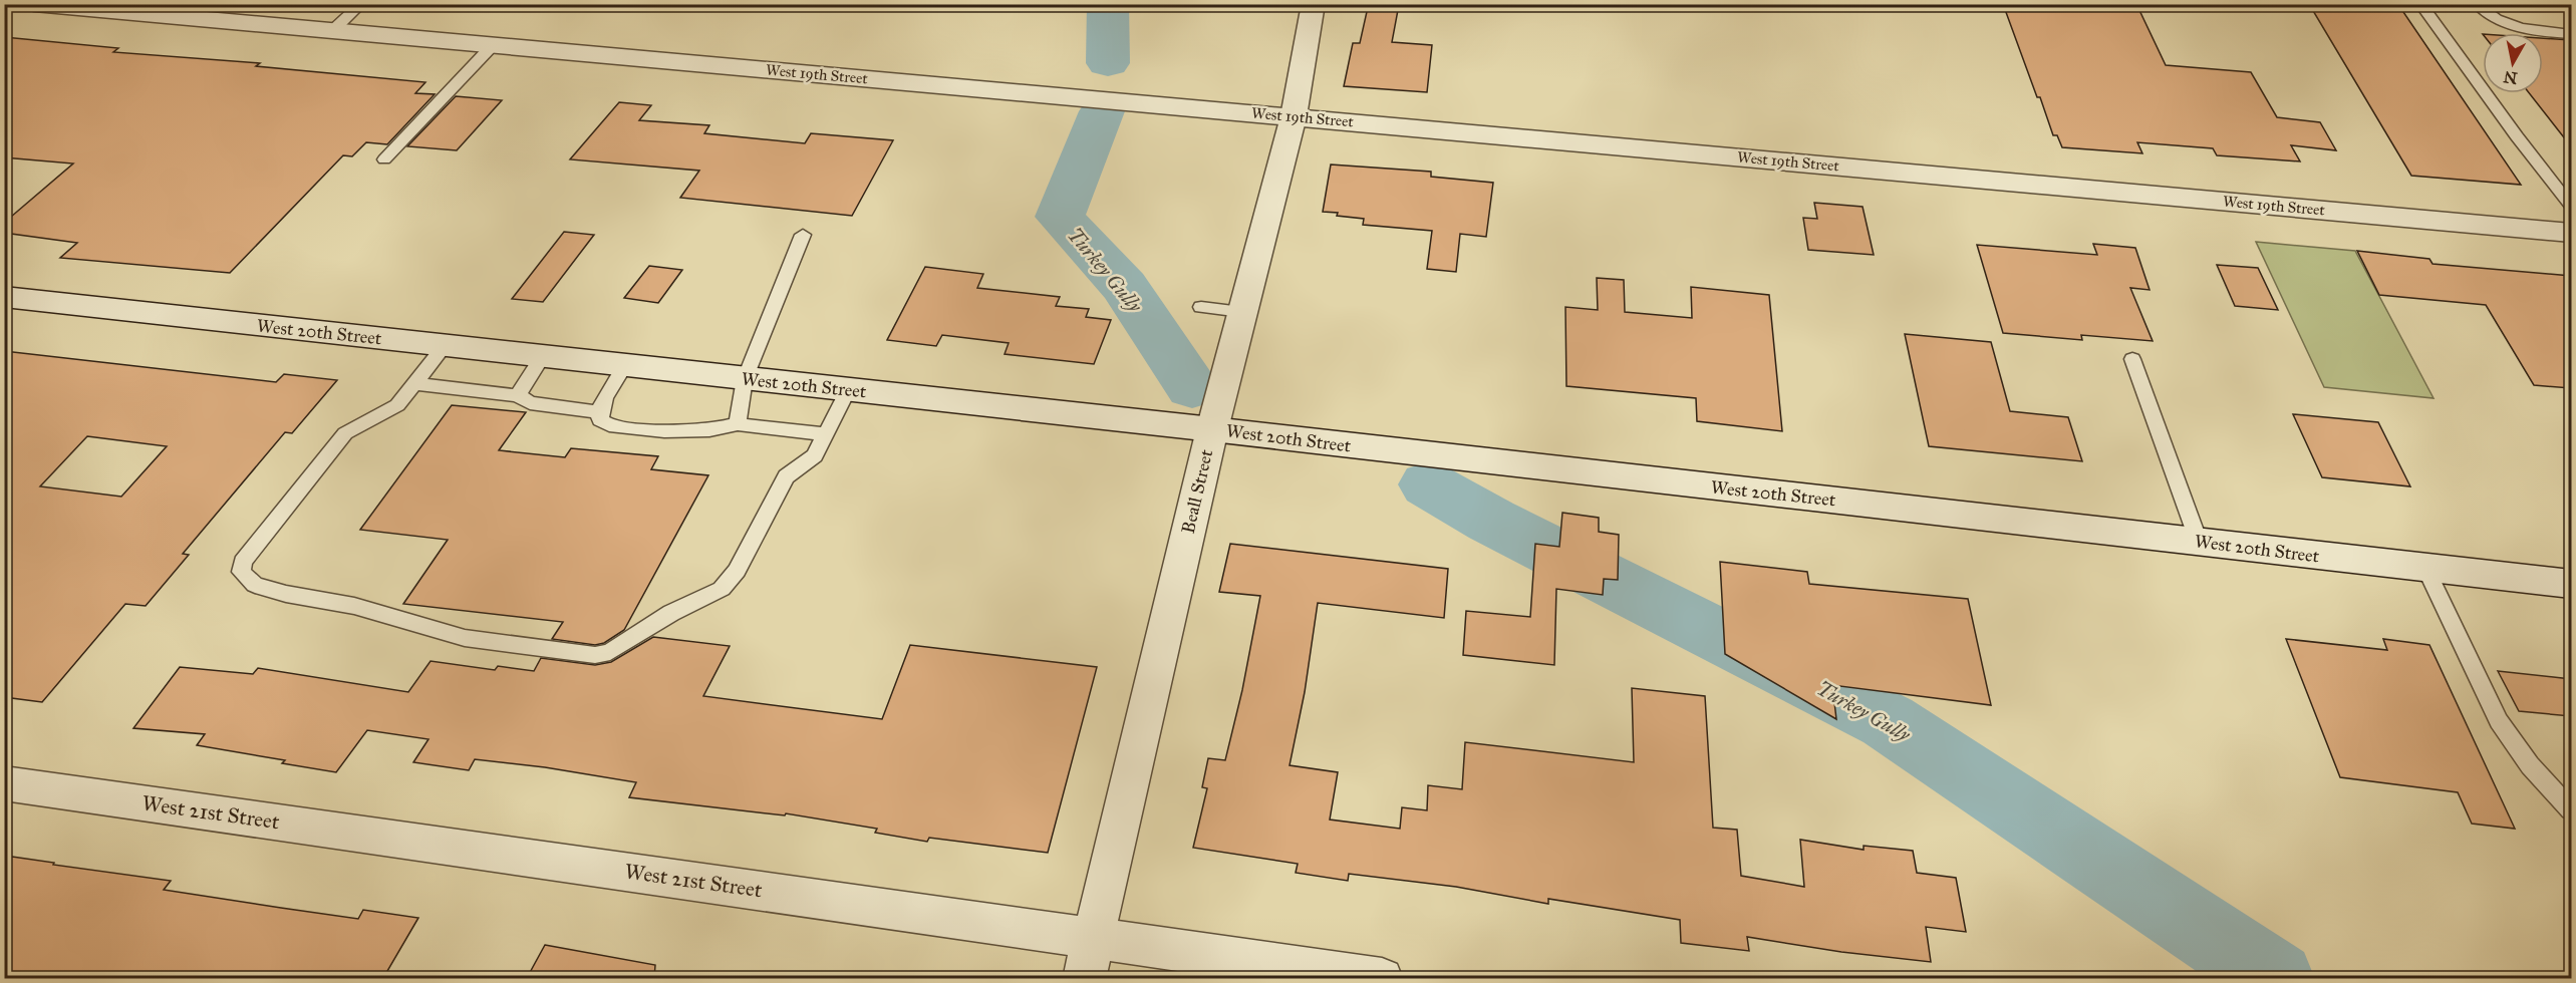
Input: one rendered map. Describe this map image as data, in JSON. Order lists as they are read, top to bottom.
{
  "streets": {
    "street": [
      "West 19th Street",
      "West 20th Street",
      "Beall Street",
      "West 21st Street"
    ]
  },
  "crossings": [
    ["West 19th Street", "Beall Street"],
    ["West 20th Street", "Beall Street"],
    ["Beall Street", "West 21st Street"]
  ],
  "water": ["Turkey Gully"],
  "north": "bottom"
}
